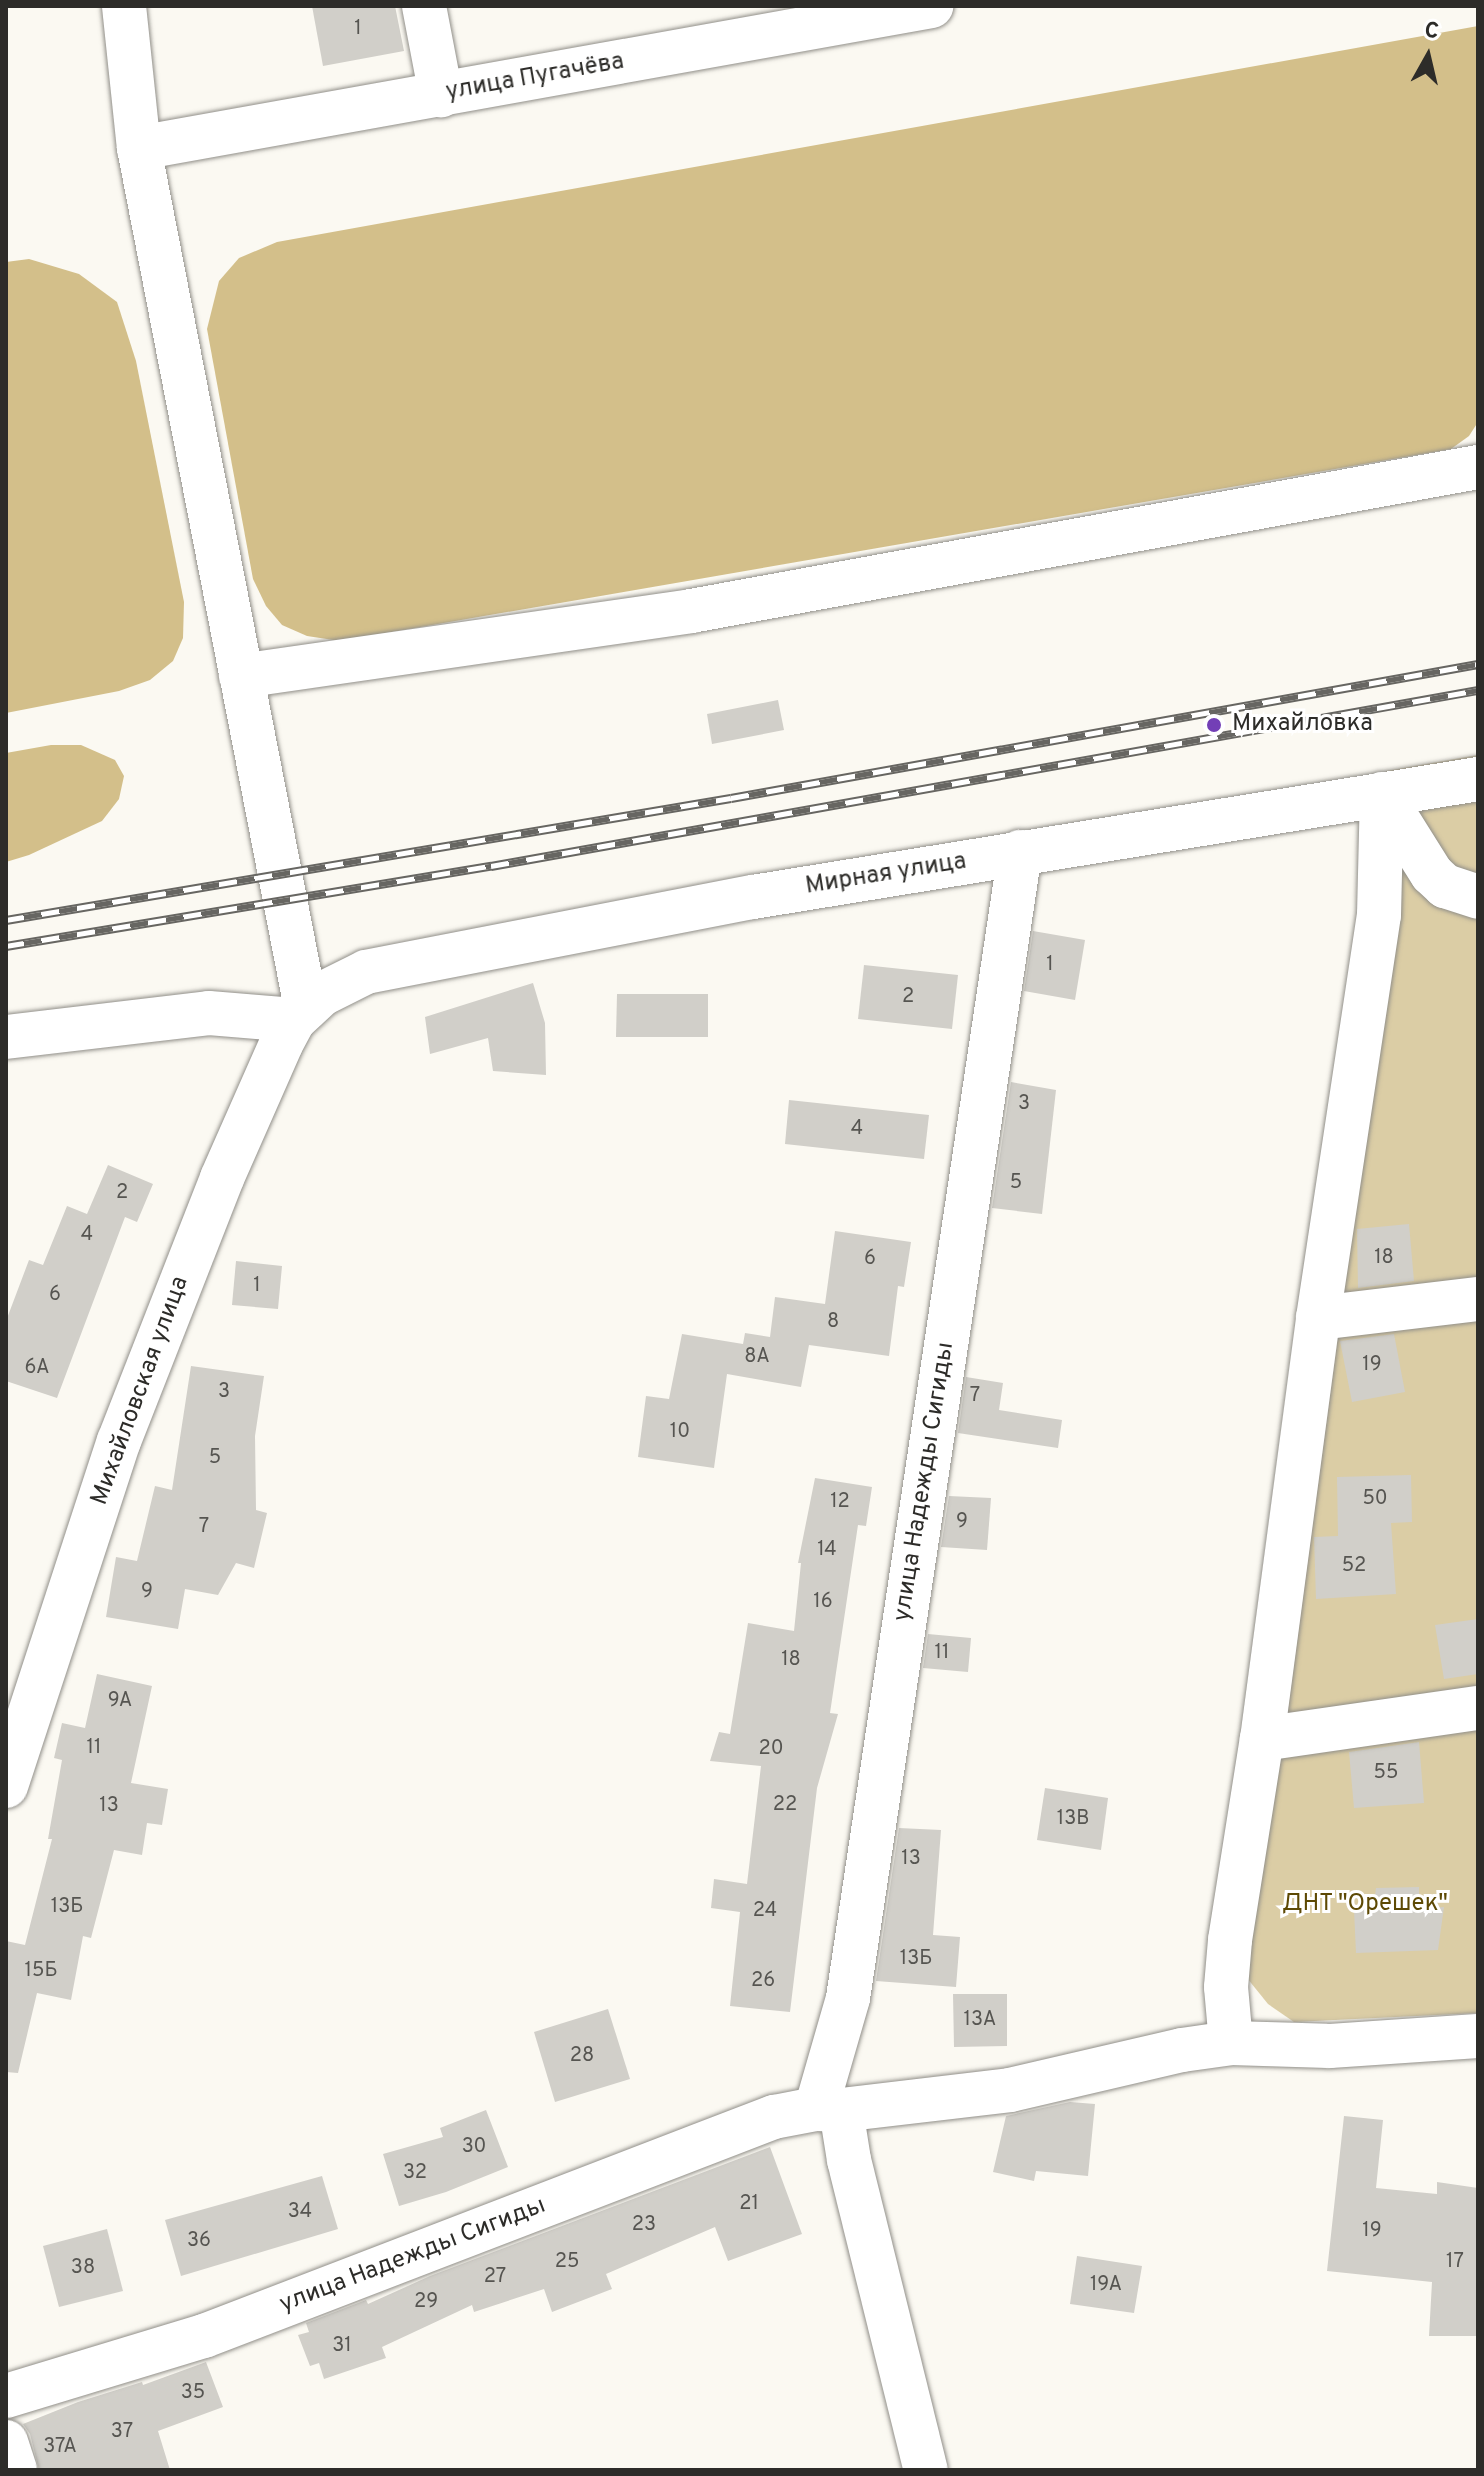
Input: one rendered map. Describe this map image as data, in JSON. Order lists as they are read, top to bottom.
{
  "streets": {
    "street": [
      "улица Пугачёва",
      "Мирная улица",
      "Михайловская улица",
      "улица Надежды Сигиды"
    ]
  },
  "crossings": [
    ["Мирная улица", "Михайловская улица"],
    ["Мирная улица", "улица Надежды Сигиды"]
  ],
  "parks": ["ДНТ \"Орешек\""],
  "places": ["Михайловка"],
  "house_numbers": [
    "1",
    "1",
    "2",
    "3",
    "4",
    "5",
    "2",
    "4",
    "18",
    "6",
    "1",
    "6",
    "8",
    "8А",
    "19",
    "6А",
    "3",
    "7",
    "10",
    "5",
    "50",
    "12",
    "9",
    "7",
    "14",
    "52",
    "9",
    "16",
    "11",
    "18",
    "9А",
    "11",
    "20",
    "55",
    "22",
    "13",
    "13В",
    "13",
    "13Б",
    "24",
    "13Б",
    "15Б",
    "26",
    "13А",
    "28",
    "30",
    "32",
    "21",
    "34",
    "23",
    "19",
    "36",
    "25",
    "17",
    "38",
    "27",
    "19А",
    "29",
    "31",
    "35",
    "37",
    "37А"
  ],
  "north": "top"
}
